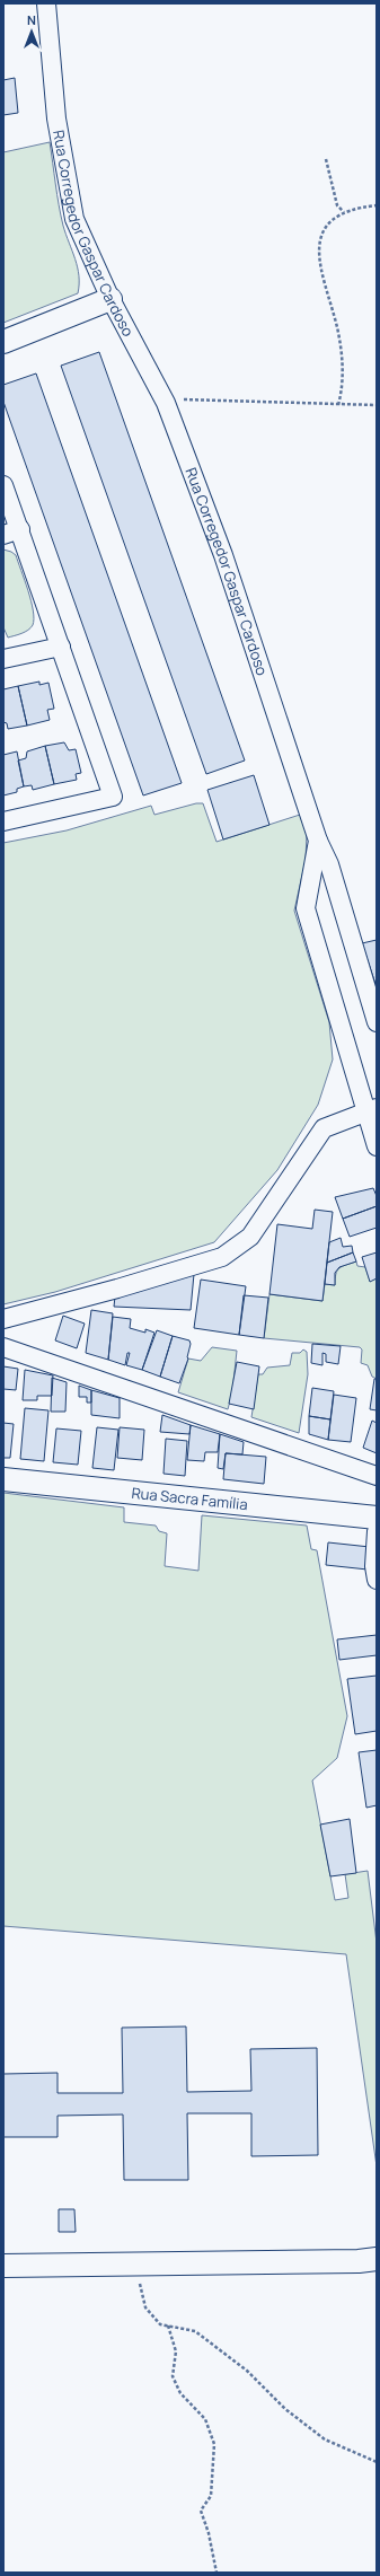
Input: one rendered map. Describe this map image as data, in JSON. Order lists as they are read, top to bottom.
{
  "streets": {
    "street": ["Rua Corregedor Gaspar Cardoso", "Rua Sacra Família"]
  },
  "north": "top"
}
